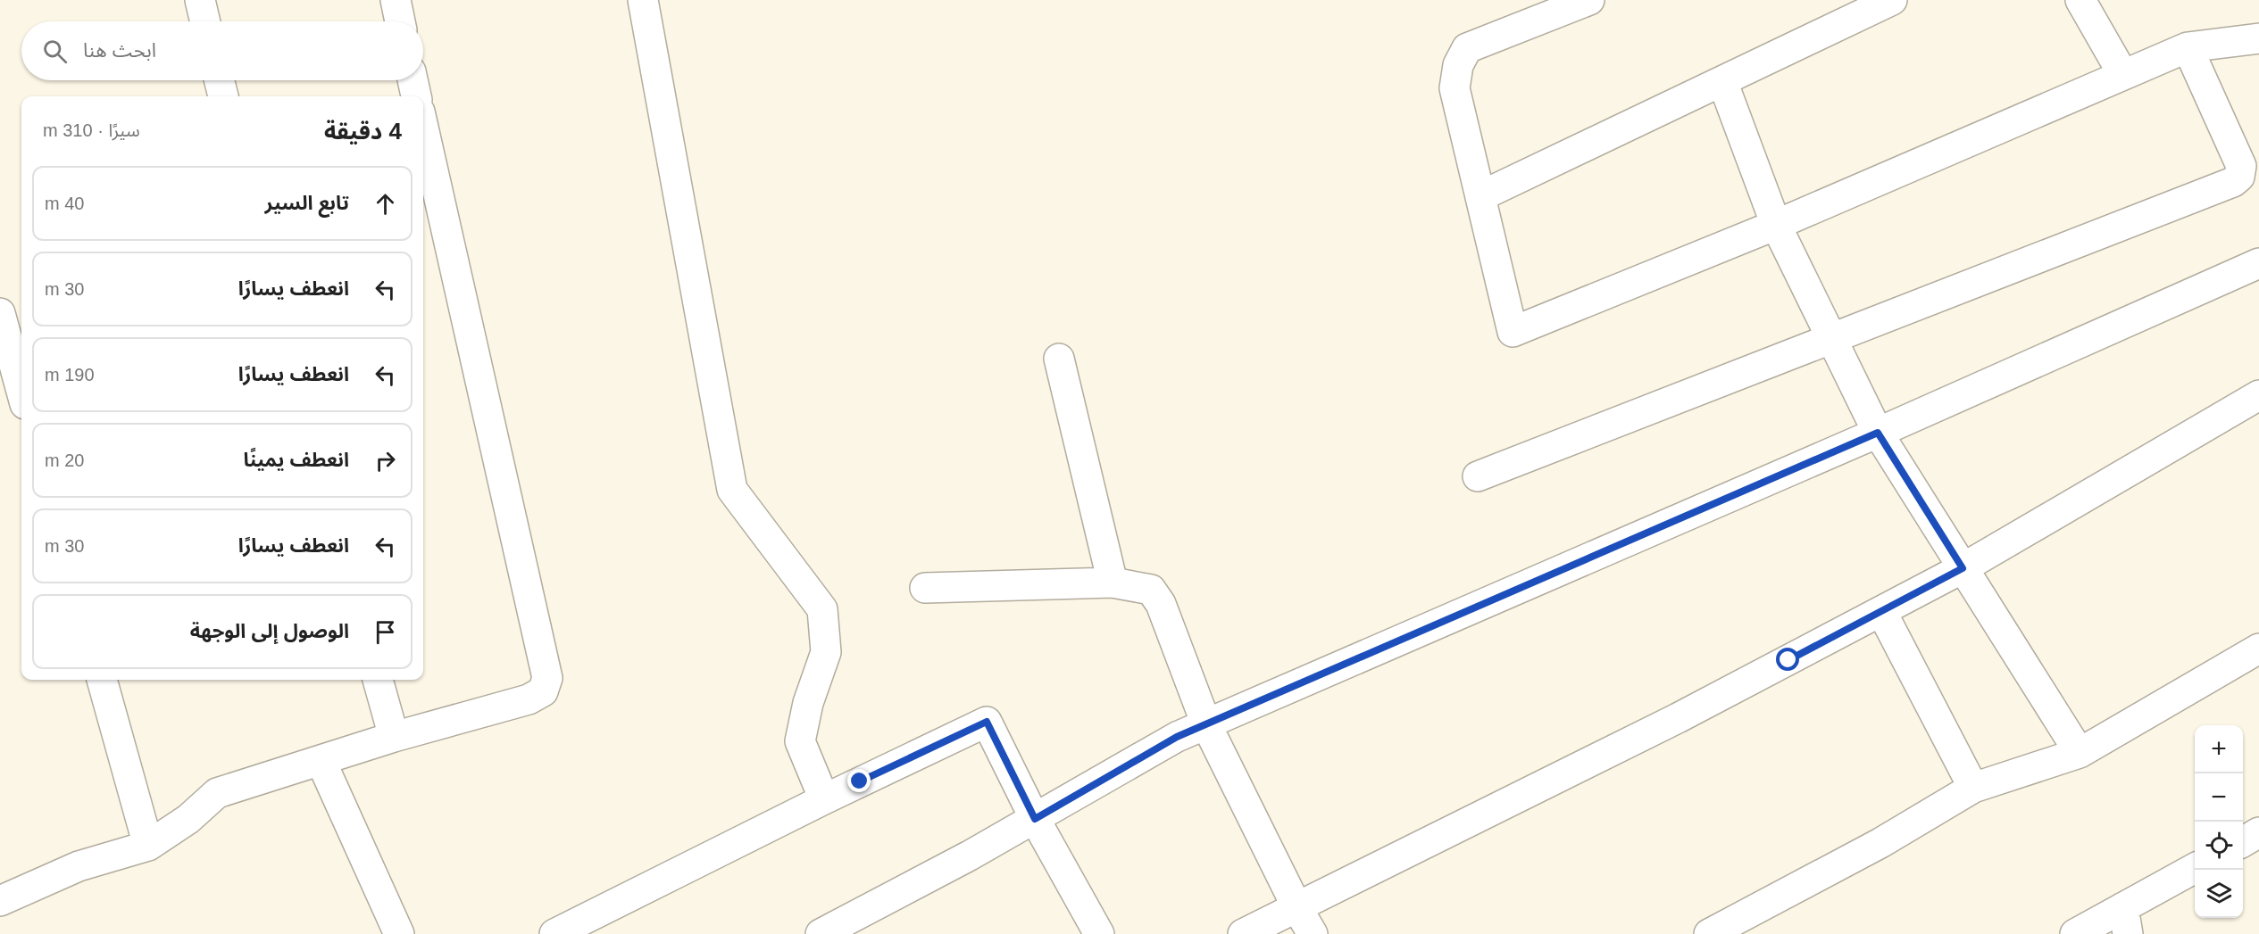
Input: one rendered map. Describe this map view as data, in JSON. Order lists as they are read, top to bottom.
{
  "page": {
    "search": "ابحث هنا",
    "heading": ["4 دقيقة", "سيرًا · 310 m"],
    "list": [
      ["تابع السير", "40 m"],
      ["انعطف يسارًا", "30 m"],
      ["انعطف يسارًا", "190 m"],
      ["انعطف يمينًا", "20 m"],
      ["انعطف يسارًا", "30 m"],
      "الوصول إلى الوجهة"
    ],
    "map_buttons": ["+", "−"]
  }
}
